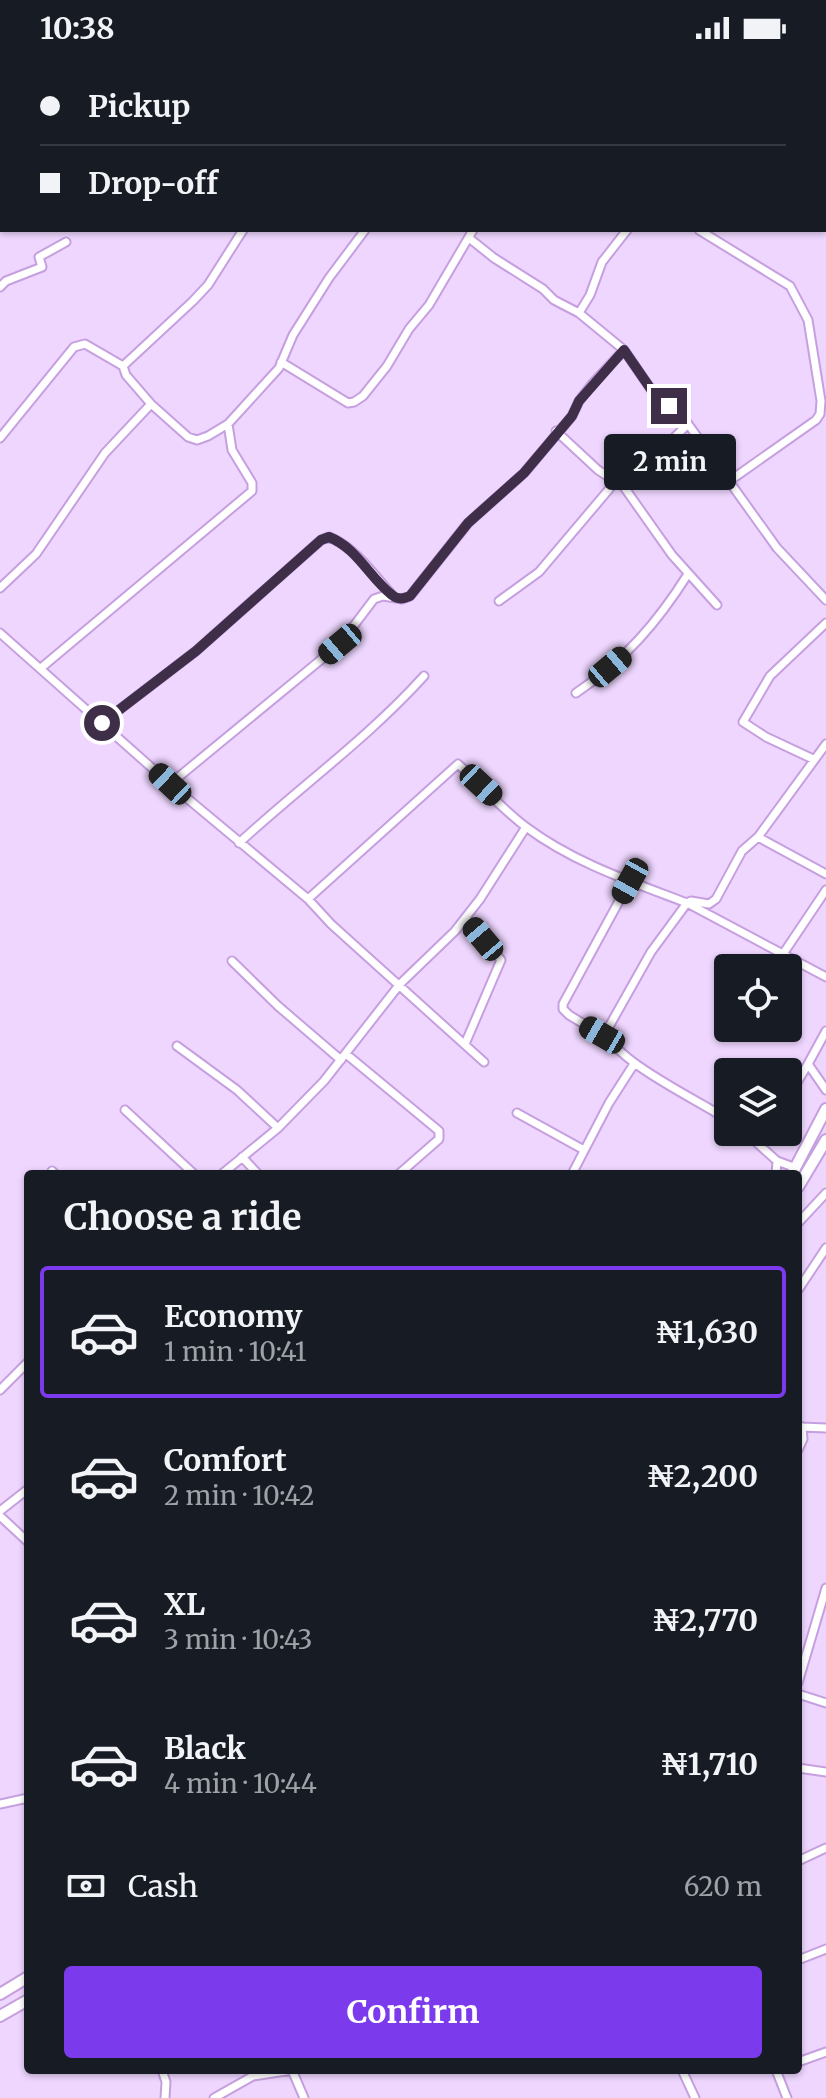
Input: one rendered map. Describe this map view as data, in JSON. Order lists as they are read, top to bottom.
{
  "page": {
    "status": "10:38",
    "banner": ["Pickup", "Drop-off"],
    "bubble": "2 min",
    "heading": "Choose a ride",
    "list": [
      {
        "name": "Economy",
        "note": "1 min · 10:41",
        "value": "₦1,630"
      },
      {
        "name": "Comfort",
        "note": "2 min · 10:42",
        "value": "₦2,200"
      },
      {
        "name": "XL",
        "note": "3 min · 10:43",
        "value": "₦2,770"
      },
      {
        "name": "Black",
        "note": "4 min · 10:44",
        "value": "₦1,710"
      }
    ],
    "pay": ["Cash", "620 m"],
    "buttons": "Confirm"
  }
}
